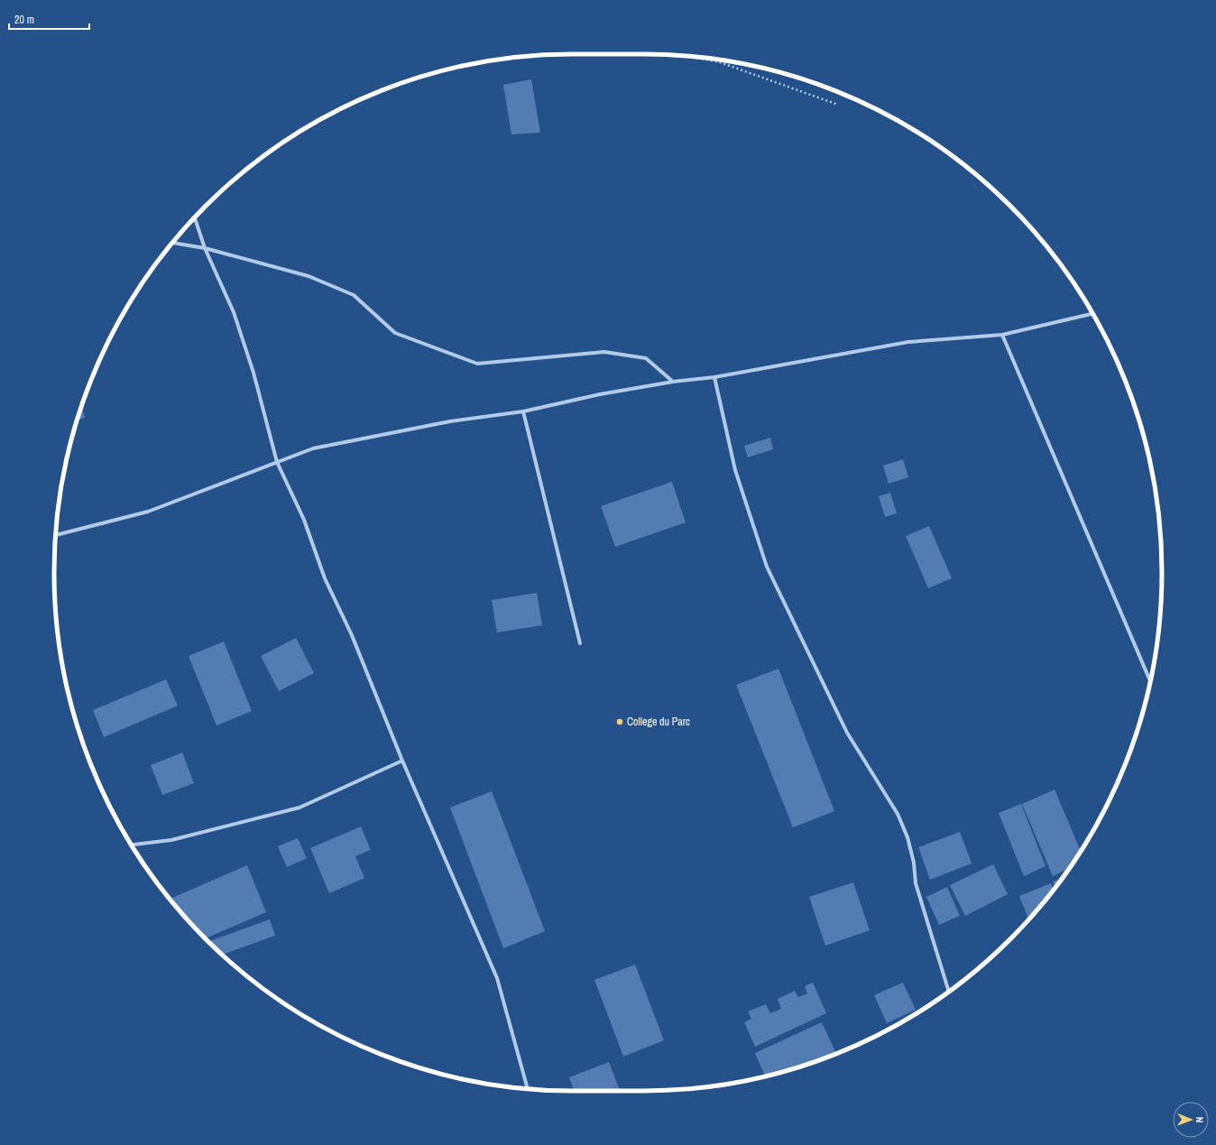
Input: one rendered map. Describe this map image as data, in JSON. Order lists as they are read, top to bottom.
{
  "places": ["College du Parc"],
  "scale_bar": "20 m",
  "north": "right"
}
